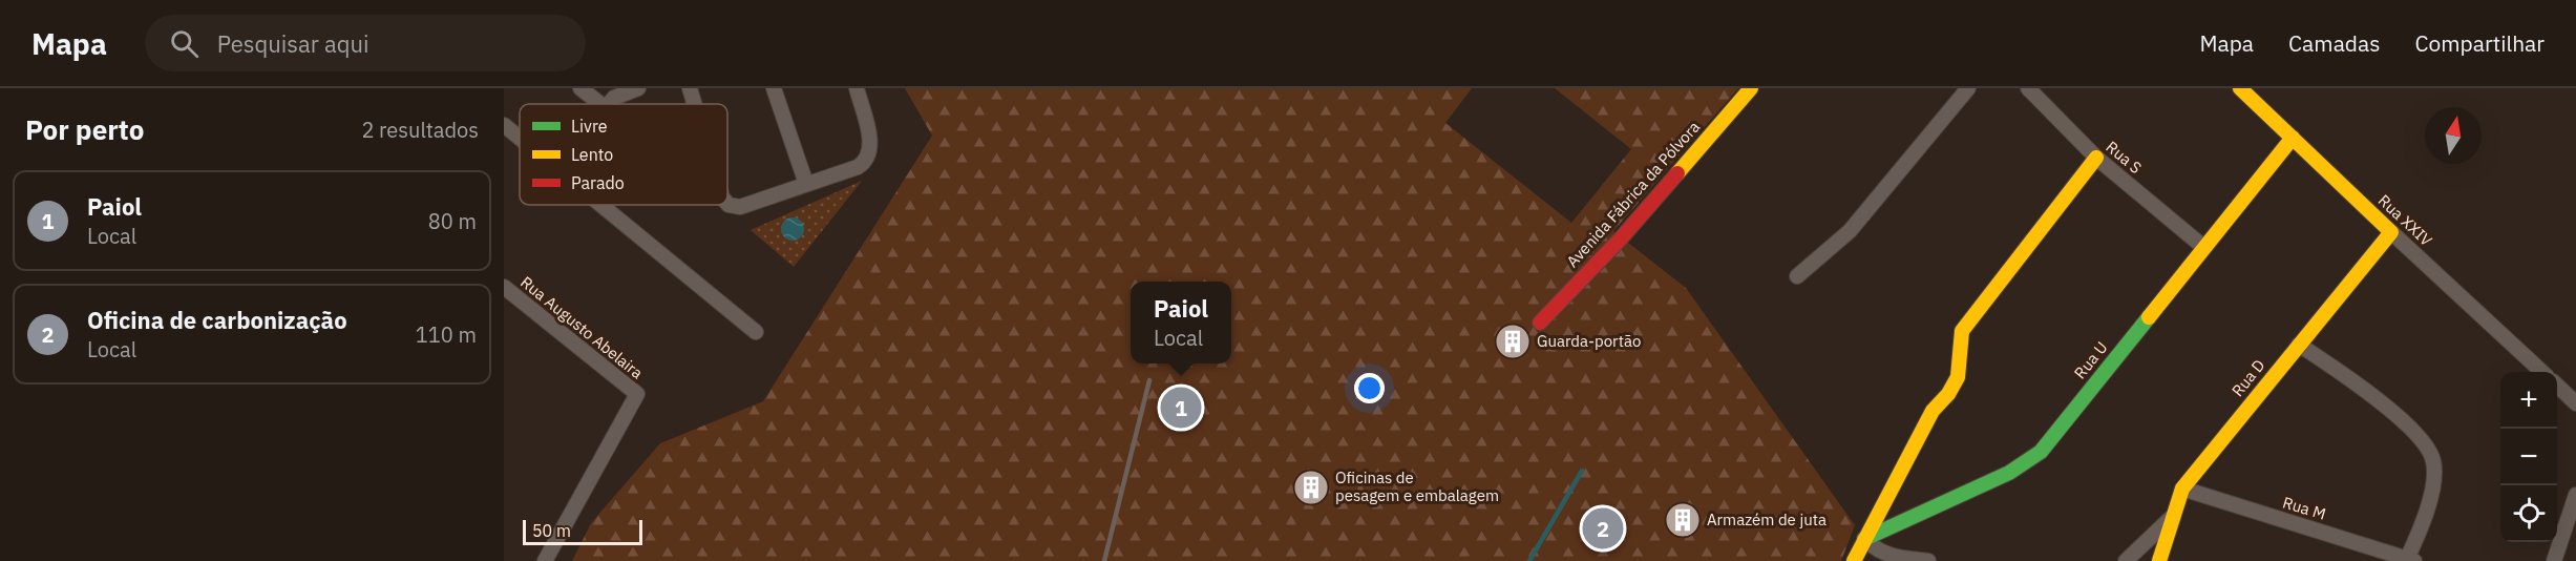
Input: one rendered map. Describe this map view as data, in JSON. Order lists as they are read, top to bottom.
{
  "streets": {
    "street": [
      "Rua S",
      "Avenida Fábrica da Pólvora",
      "Rua XXIV",
      "Rua Augusto Abelaira",
      "Rua U",
      "Rua D",
      "Rua M"
    ]
  },
  "crossings": [
    ["Rua S", "Rua U"],
    ["Rua XXIV", "Rua U"],
    ["Rua XXIV", "Rua D"],
    ["Rua D", "Rua M"]
  ],
  "places": {
    "building": ["Guarda-portão", "Oficinas de pesagem e embalagem", "Armazém de juta"]
  },
  "legend": ["Livre", "Lento", "Parado"],
  "scale_bar": "50 m",
  "north": "top",
  "page": {
    "header": "Mapa",
    "search": "Pesquisar aqui",
    "nav": ["Mapa", "Camadas", "Compartilhar"],
    "heading": ["Por perto", "2 resultados"],
    "list": [
      {
        "mark": "1",
        "name": "Paiol",
        "note": "Local",
        "value": "80 m"
      },
      {
        "mark": "2",
        "name": "Oficina de carbonização",
        "note": "Local",
        "value": "110 m"
      }
    ],
    "popup": ["Paiol", "Local"],
    "map_buttons": ["+", "−"],
    "pins": ["1", "2"],
    "scale": "50 m"
  }
}
